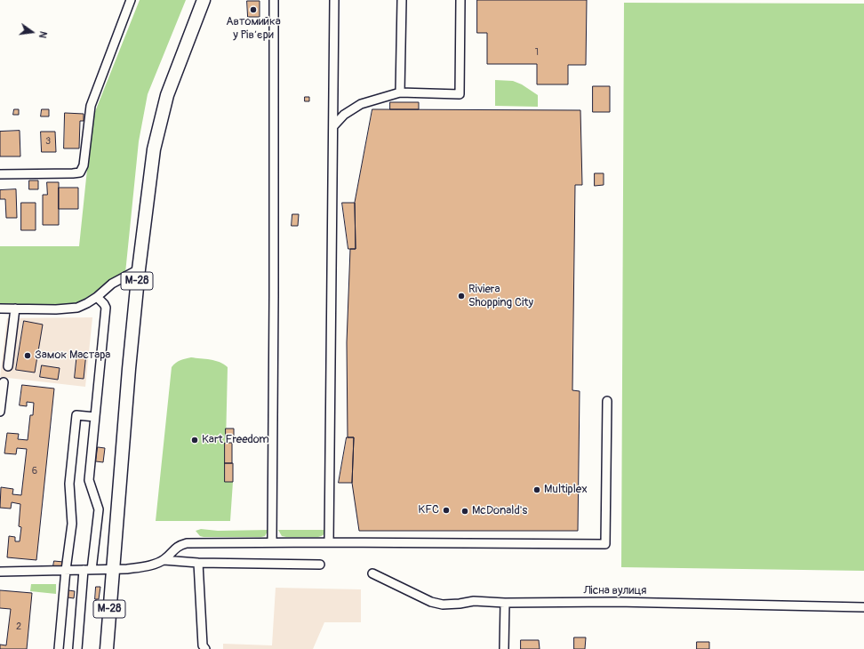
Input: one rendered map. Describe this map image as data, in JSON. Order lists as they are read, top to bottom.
{
  "streets": {
    "highway": ["М-28"],
    "street": ["Лісна вулиця"]
  },
  "places": [
    "Автомийка у Рівʼєри",
    "Riviera Shopping City",
    "Замок Мастара",
    "Kart Freedom",
    "Multiplex",
    "KFC",
    "McDonald's"
  ],
  "house_numbers": [
    "1",
    "3",
    "6",
    "2"
  ],
  "north": "right"
}
